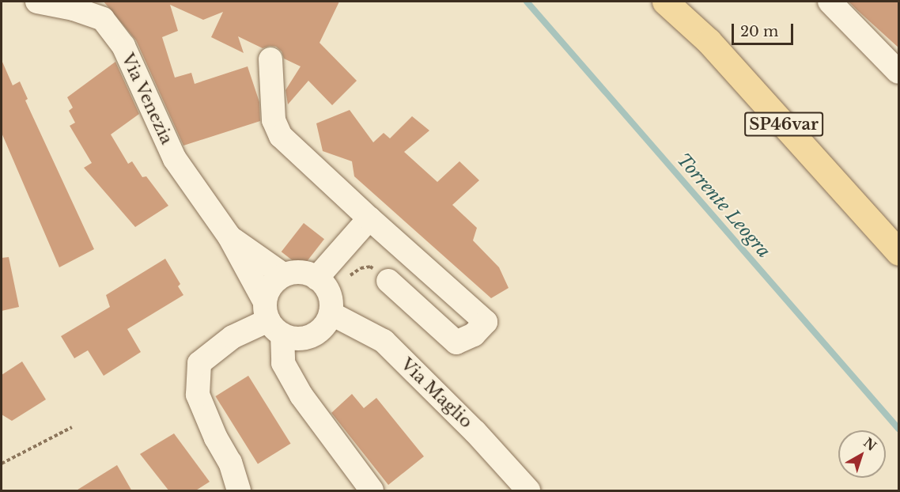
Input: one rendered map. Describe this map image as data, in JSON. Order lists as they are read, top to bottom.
{
  "streets": {
    "main road": ["SP46var"],
    "street": ["Via Venezia", "Via Maglio"]
  },
  "crossings": [
    ["Via Venezia", "Via Maglio"]
  ],
  "water": ["Torrente Leogra"],
  "scale_bar": "20 m",
  "north": "top right"
}
